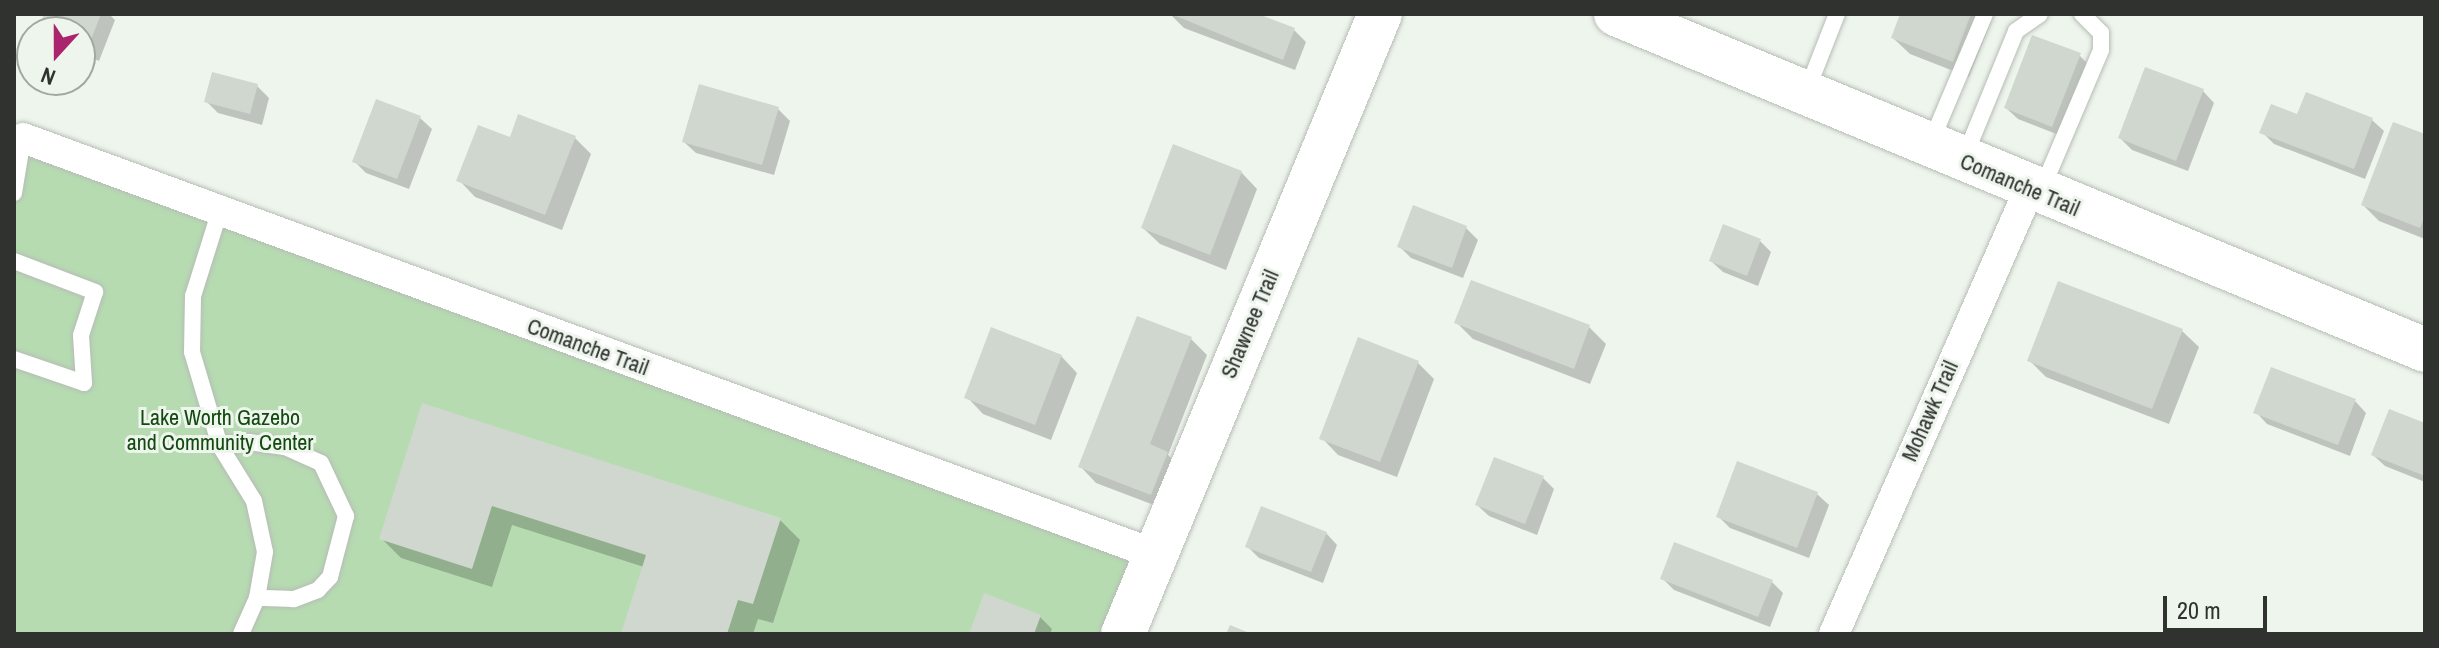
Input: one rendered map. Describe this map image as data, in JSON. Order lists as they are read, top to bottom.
{
  "streets": {
    "street": ["Comanche Trail", "Shawnee Trail", "Mohawk Trail"]
  },
  "crossings": [
    ["Comanche Trail", "Shawnee Trail"],
    ["Comanche Trail", "Mohawk Trail"]
  ],
  "parks": ["Lake Worth Gazebo and Community Center"],
  "scale_bar": "20 m",
  "north": "bottom"
}
